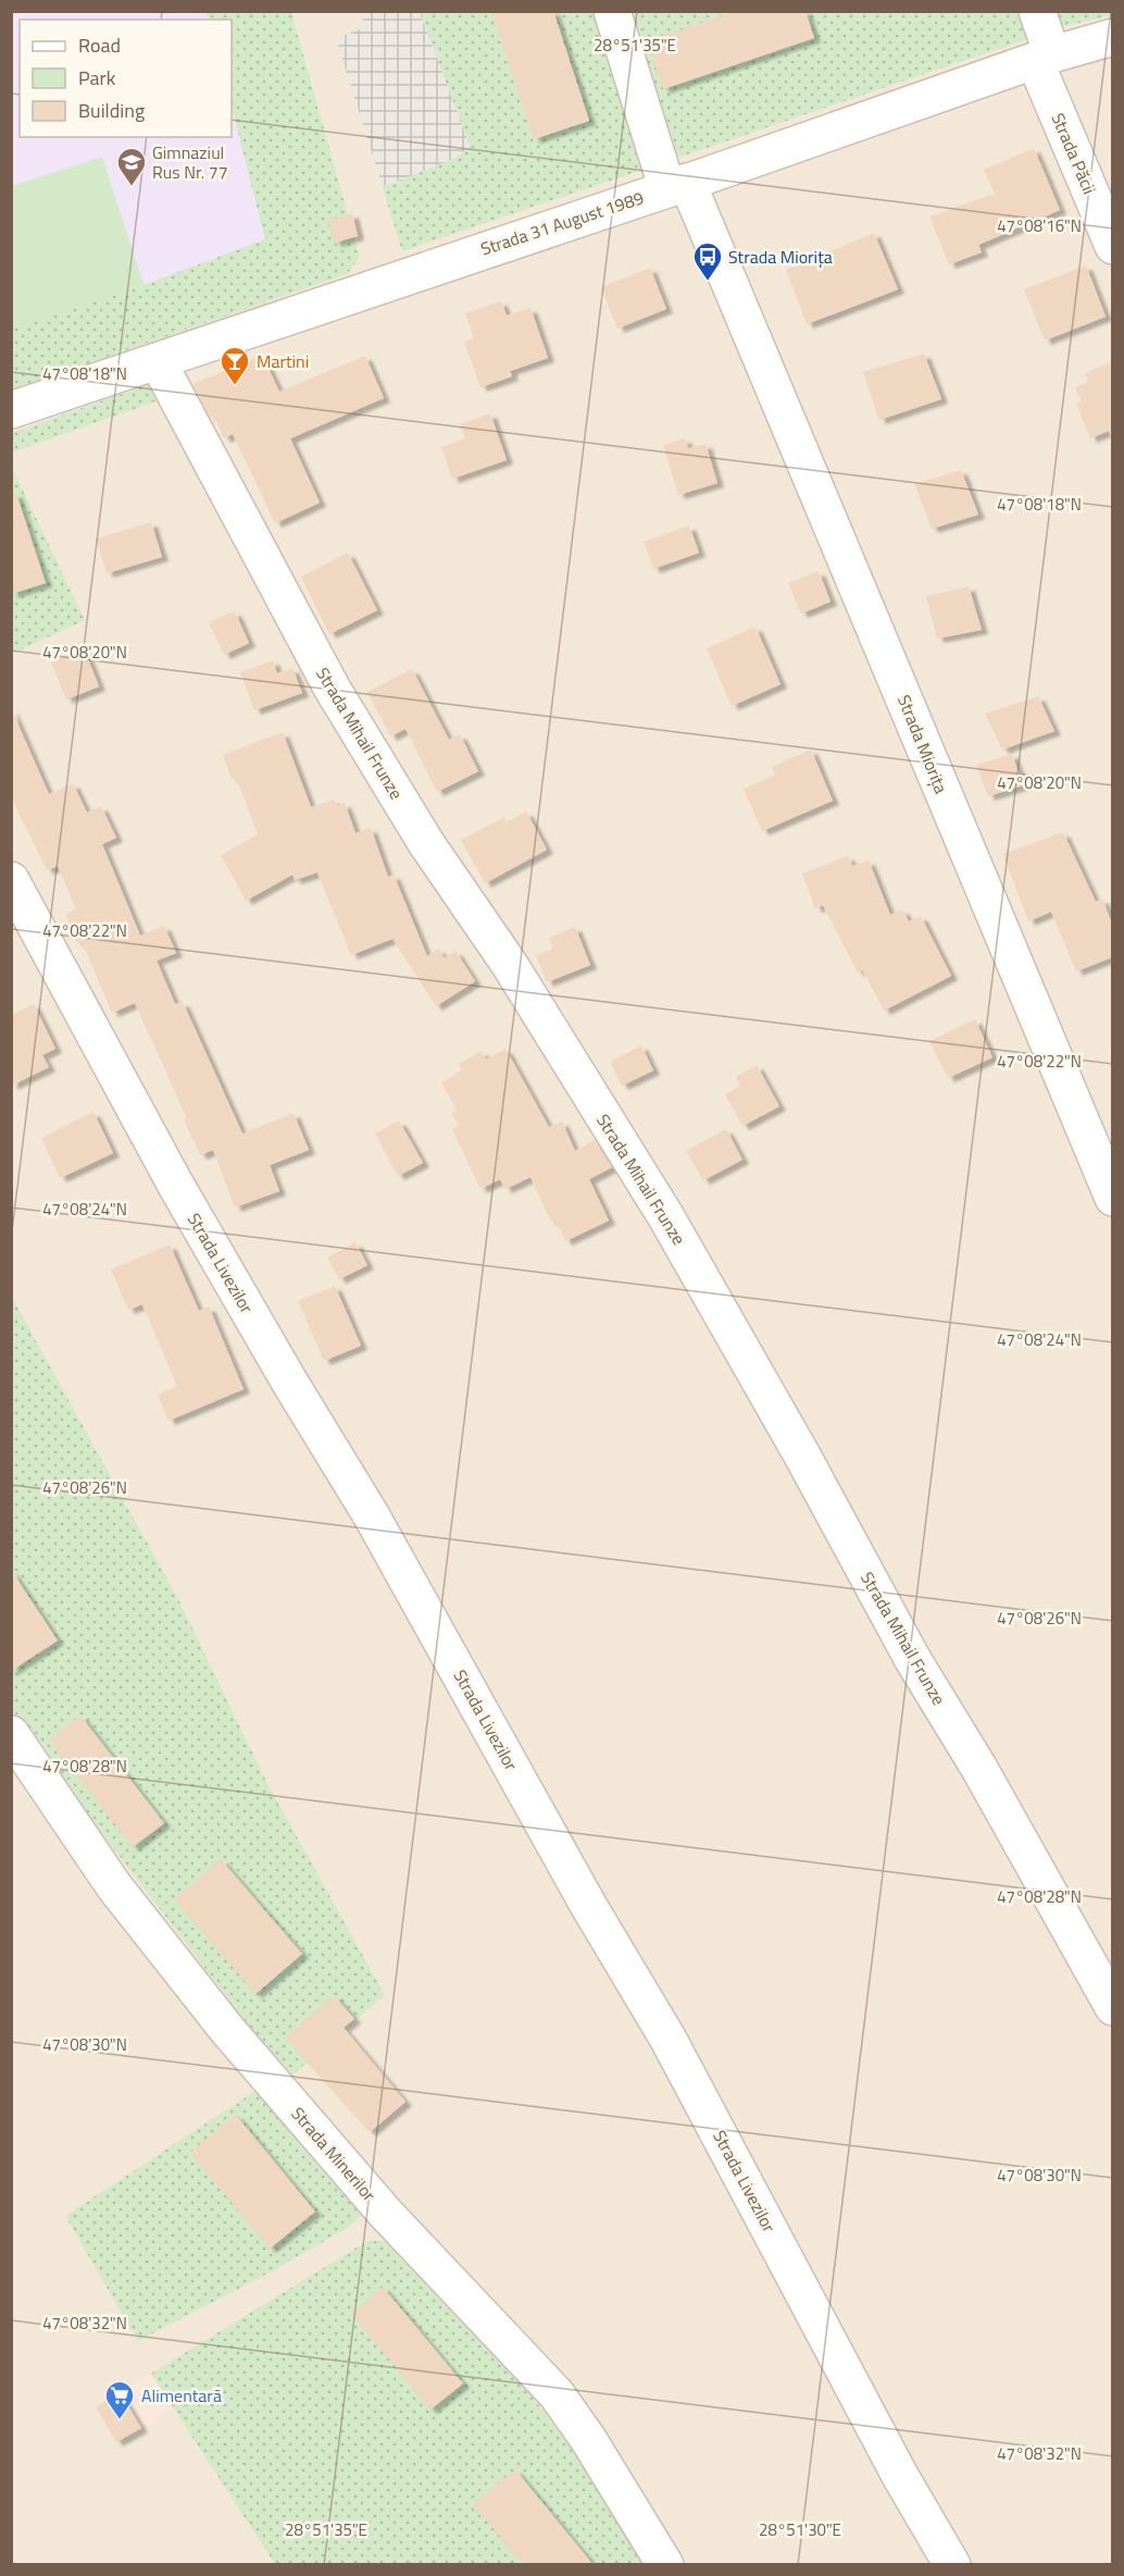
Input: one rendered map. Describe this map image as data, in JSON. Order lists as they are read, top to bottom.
{
  "streets": {
    "street": [
      "Strada Păcii",
      "Strada 31 August 1989",
      "Strada Mihail Frunze",
      "Strada Miorița",
      "Strada Livezilor",
      "Strada Minerilor"
    ]
  },
  "crossings": [
    ["Strada Păcii", "Strada 31 August 1989"],
    ["Strada 31 August 1989", "Strada Mihail Frunze"],
    ["Strada 31 August 1989", "Strada Miorița"]
  ],
  "places": {
    "school or university": ["Gimnaziul Rus Nr. 77"],
    "bus stop": ["Strada Miorița"],
    "bar": ["Martini"],
    "supermarket": ["Alimentară"]
  },
  "legend": ["Road", "Park", "Building"],
  "coordinates": [
    "28°51'35\"E",
    "47°08'16\"N",
    "47°08'18\"N",
    "47°08'20\"N",
    "47°08'22\"N",
    "47°08'24\"N",
    "47°08'26\"N",
    "47°08'28\"N",
    "47°08'30\"N",
    "47°08'32\"N",
    "28°51'30\"E"
  ]
}
